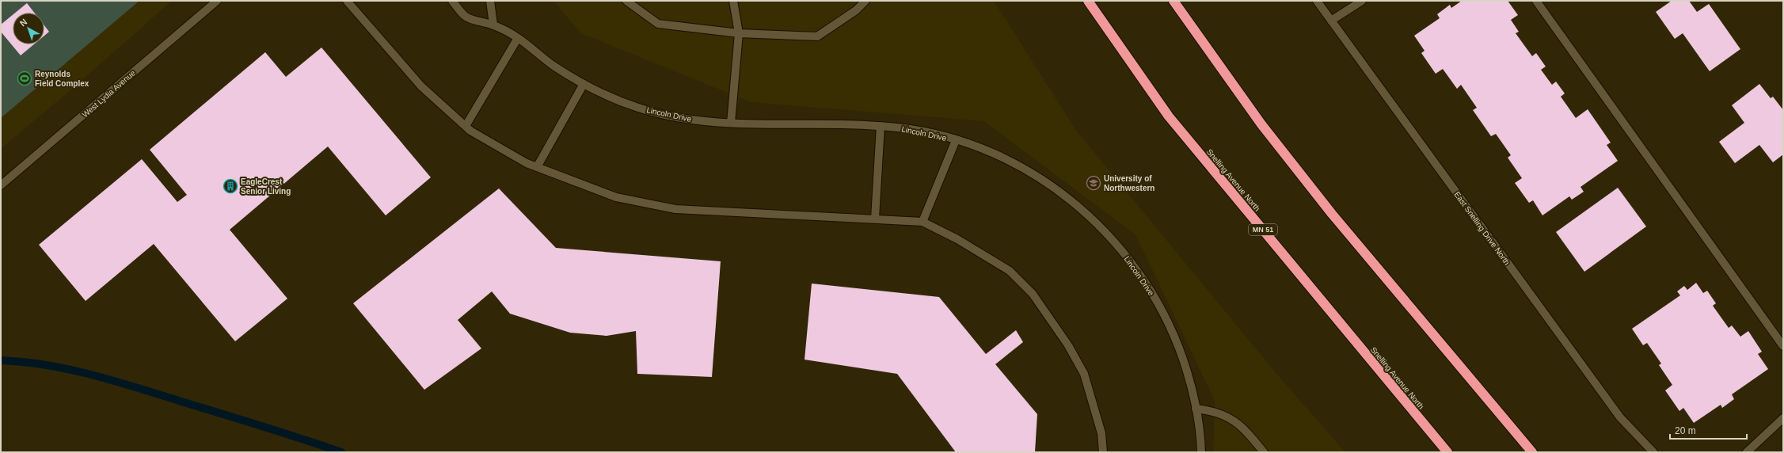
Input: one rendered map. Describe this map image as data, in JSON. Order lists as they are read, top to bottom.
{
  "streets": {
    "highway": ["Snelling Avenue North", "MN 51"],
    "street": ["West Lydia Avenue", "Lincoln Drive", "East Snelling Drive North"]
  },
  "places": {
    "sports": ["Reynolds Field Complex"],
    "school or university": ["University of Northwestern"],
    "building": ["EagleCrest Senior Living"]
  },
  "scale_bar": "20 m",
  "north": "top left"
}
